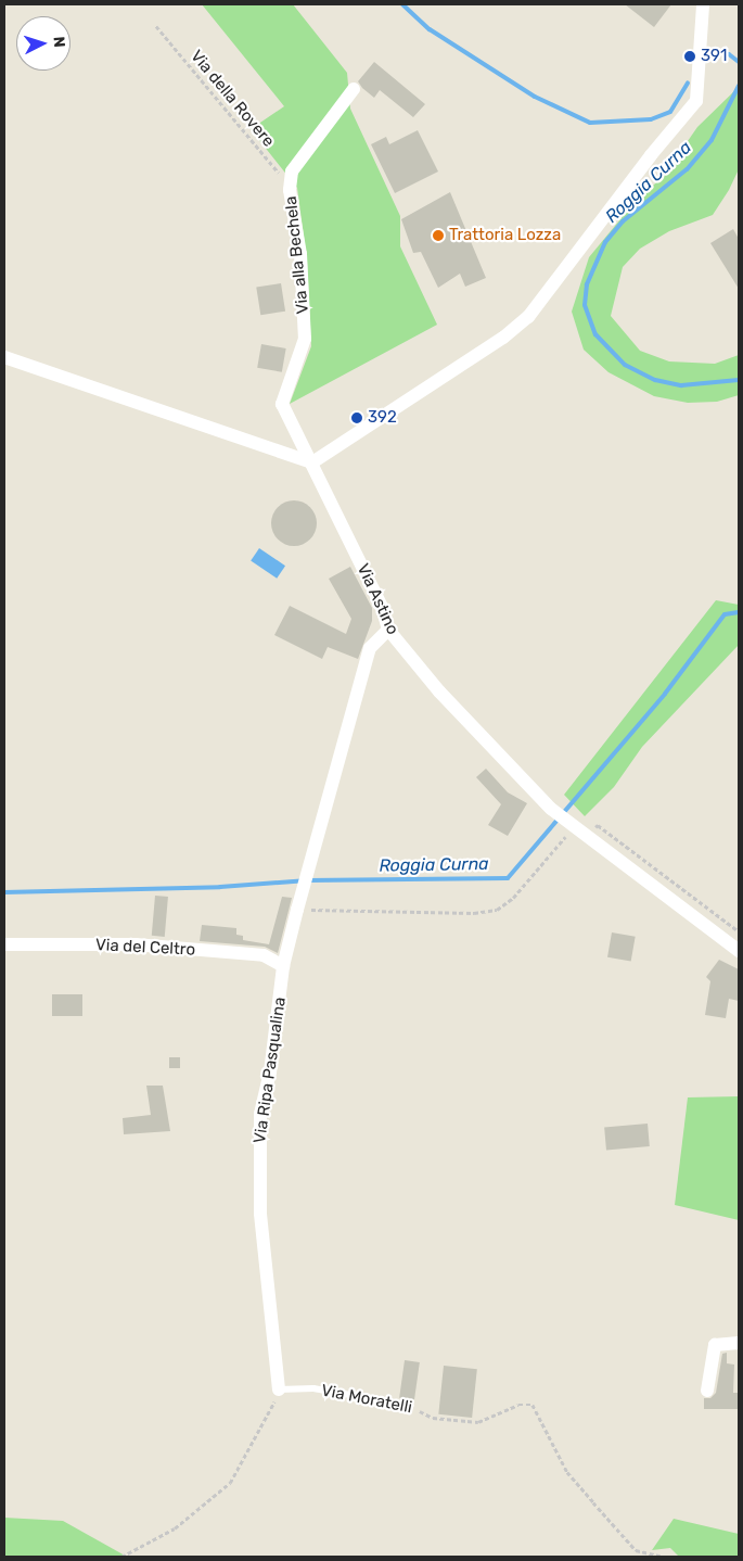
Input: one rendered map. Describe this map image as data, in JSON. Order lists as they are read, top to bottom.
{
  "streets": {
    "street": [
      "Via alla Bechela",
      "Via Astino",
      "Via del Celtro",
      "Via Ripa Pasqualina"
    ],
    "lane": ["Via Moratelli"],
    "path": ["Via della Rovere"]
  },
  "crossings": [
    ["Via della Rovere", "Via alla Bechela"],
    ["Via alla Bechela", "Via Astino"],
    ["Via Astino", "Via Ripa Pasqualina"],
    ["Via del Celtro", "Via Ripa Pasqualina"],
    ["Via Ripa Pasqualina", "Via Moratelli"]
  ],
  "water": ["Roggia Curna"],
  "places": ["391", "Trattoria Lozza", "392"],
  "north": "right"
}
